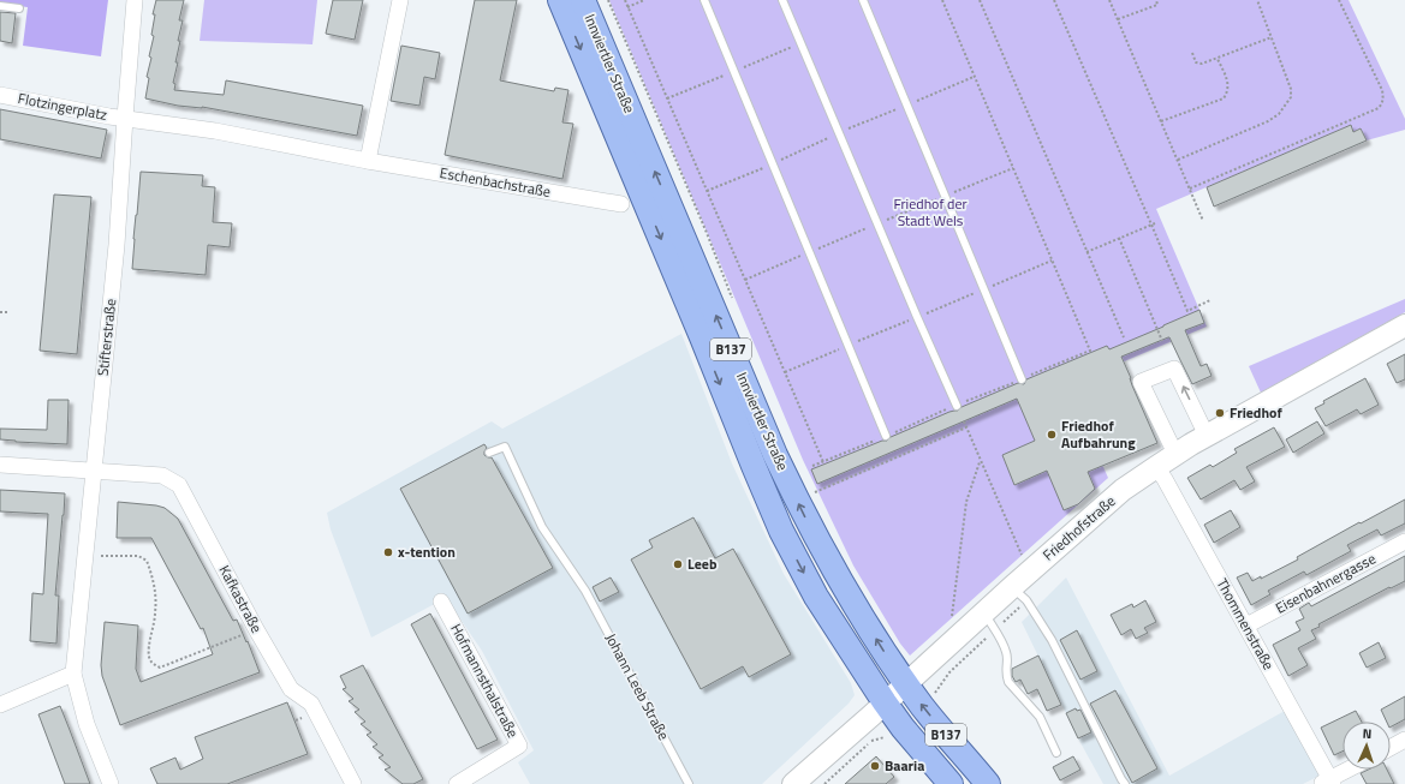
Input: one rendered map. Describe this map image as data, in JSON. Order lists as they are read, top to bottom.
{
  "streets": {
    "main road": ["Innviertler Straße", "B137"],
    "street": [
      "Flotzingerplatz",
      "Eschenbachstraße",
      "Stifterstraße",
      "Friedhofstraße",
      "Eisenbahnergasse",
      "Kafkastraße",
      "Thommenstraße",
      "Hofmannsthalstraße"
    ],
    "lane": ["Johann Leeb Straße"]
  },
  "crossings": [
    ["Innviertler Straße", "Friedhofstraße"],
    ["Flotzingerplatz", "Eschenbachstraße"],
    ["Flotzingerplatz", "Stifterstraße"],
    ["Eschenbachstraße", "Stifterstraße"],
    ["Stifterstraße", "Kafkastraße"],
    ["Friedhofstraße", "Thommenstraße"],
    ["Eisenbahnergasse", "Thommenstraße"]
  ],
  "parks": ["Friedhof der Stadt Wels"],
  "places": [
    "Friedhof",
    "Friedhof Aufbahrung",
    "x-tention",
    "Leeb",
    "Baaria"
  ],
  "north": "top"
}
